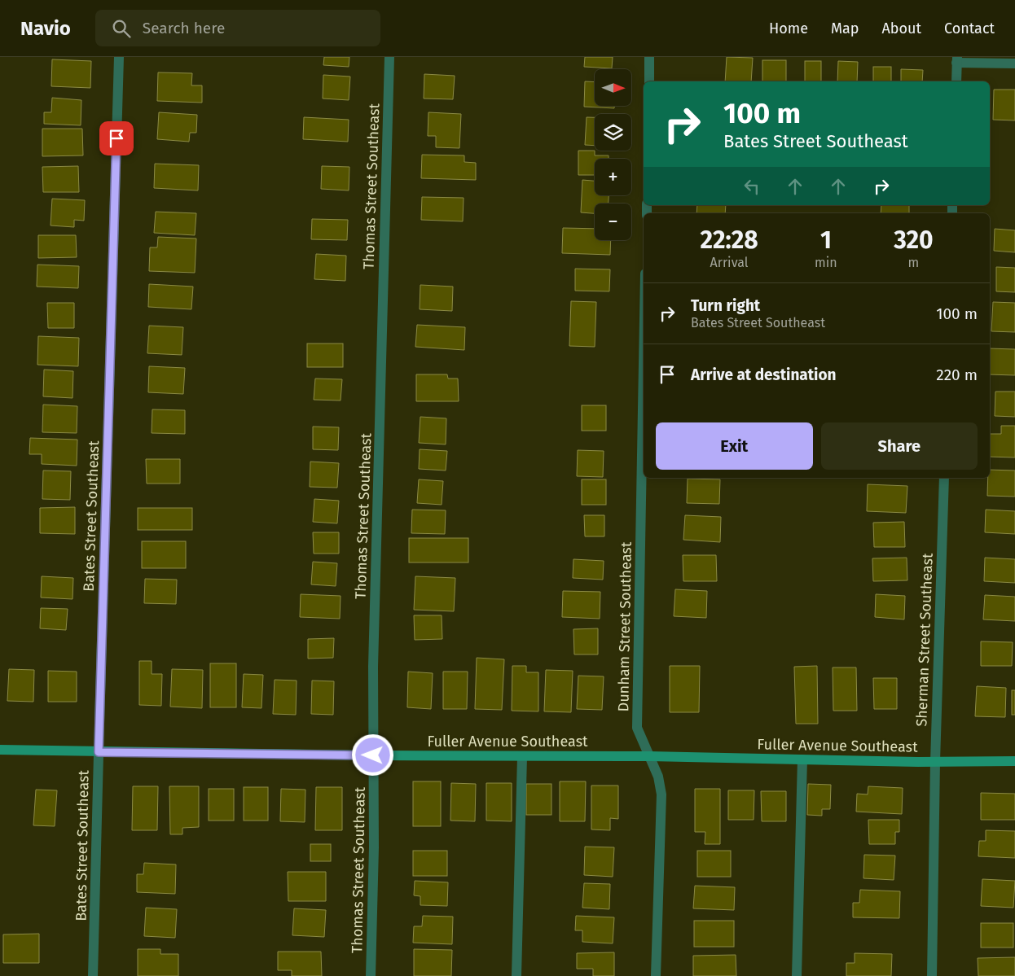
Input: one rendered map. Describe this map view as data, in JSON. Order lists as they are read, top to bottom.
{
  "streets": {
    "main road": ["Fuller Avenue Southeast"],
    "street": [
      "Thomas Street Southeast",
      "Bates Street Southeast",
      "Dunham Street Southeast",
      "Sherman Street Southeast"
    ]
  },
  "crossings": [
    ["Thomas Street Southeast", "Fuller Avenue Southeast"],
    ["Bates Street Southeast", "Fuller Avenue Southeast"],
    ["Dunham Street Southeast", "Fuller Avenue Southeast"],
    ["Sherman Street Southeast", "Fuller Avenue Southeast"]
  ],
  "north": "right",
  "page": {
    "header": "Navio",
    "search": "Search here",
    "nav": [
      "Home",
      "Map",
      "About",
      "Contact"
    ],
    "map_buttons": ["+", "−"],
    "turn": ["100 m", "Bates Street Southeast"],
    "eta": [
      "22:28",
      "Arrival",
      "1",
      "min",
      "320",
      "m"
    ],
    "list": [
      {
        "name": "Turn right",
        "note": "Bates Street Southeast",
        "value": "100 m"
      },
      {
        "name": "Arrive at destination",
        "value": "220 m"
      }
    ],
    "buttons": ["Exit", "Share"]
  }
}
